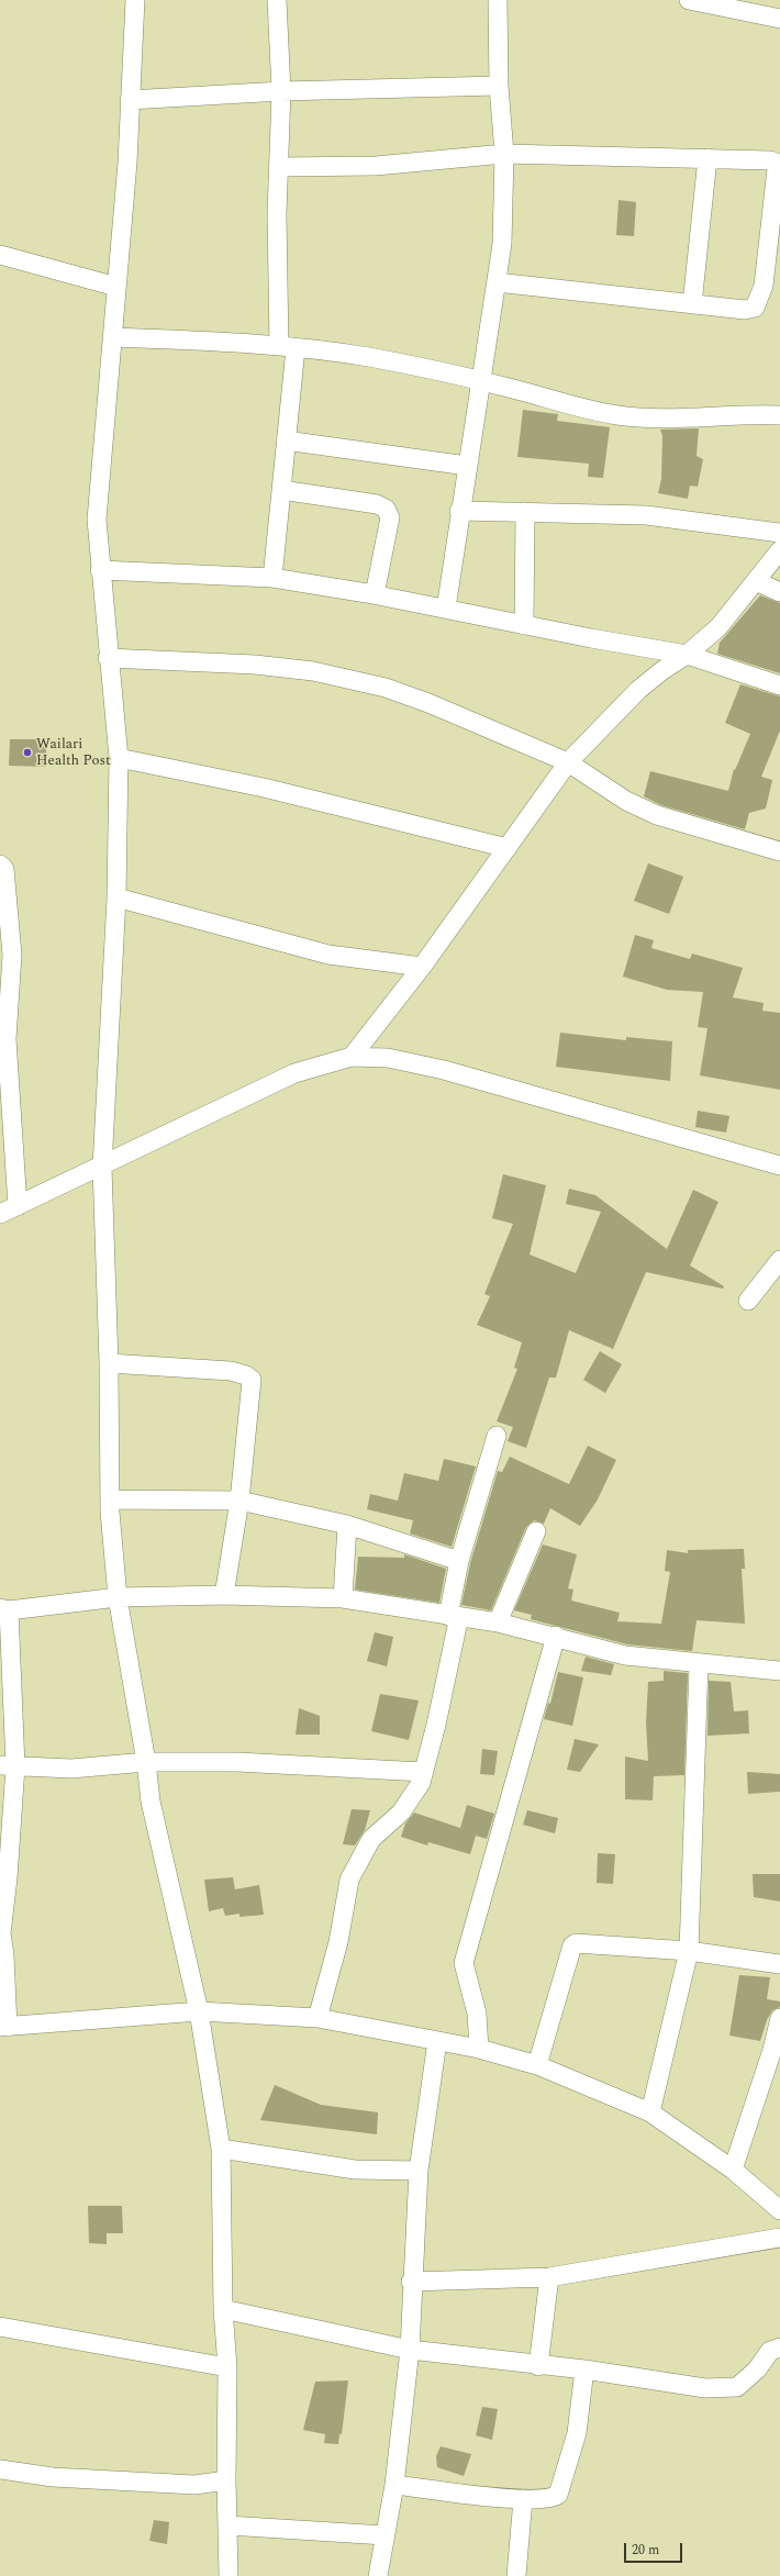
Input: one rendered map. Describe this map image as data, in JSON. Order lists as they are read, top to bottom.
{
  "places": ["Wailari Health Post"],
  "scale_bar": "20 m"
}
